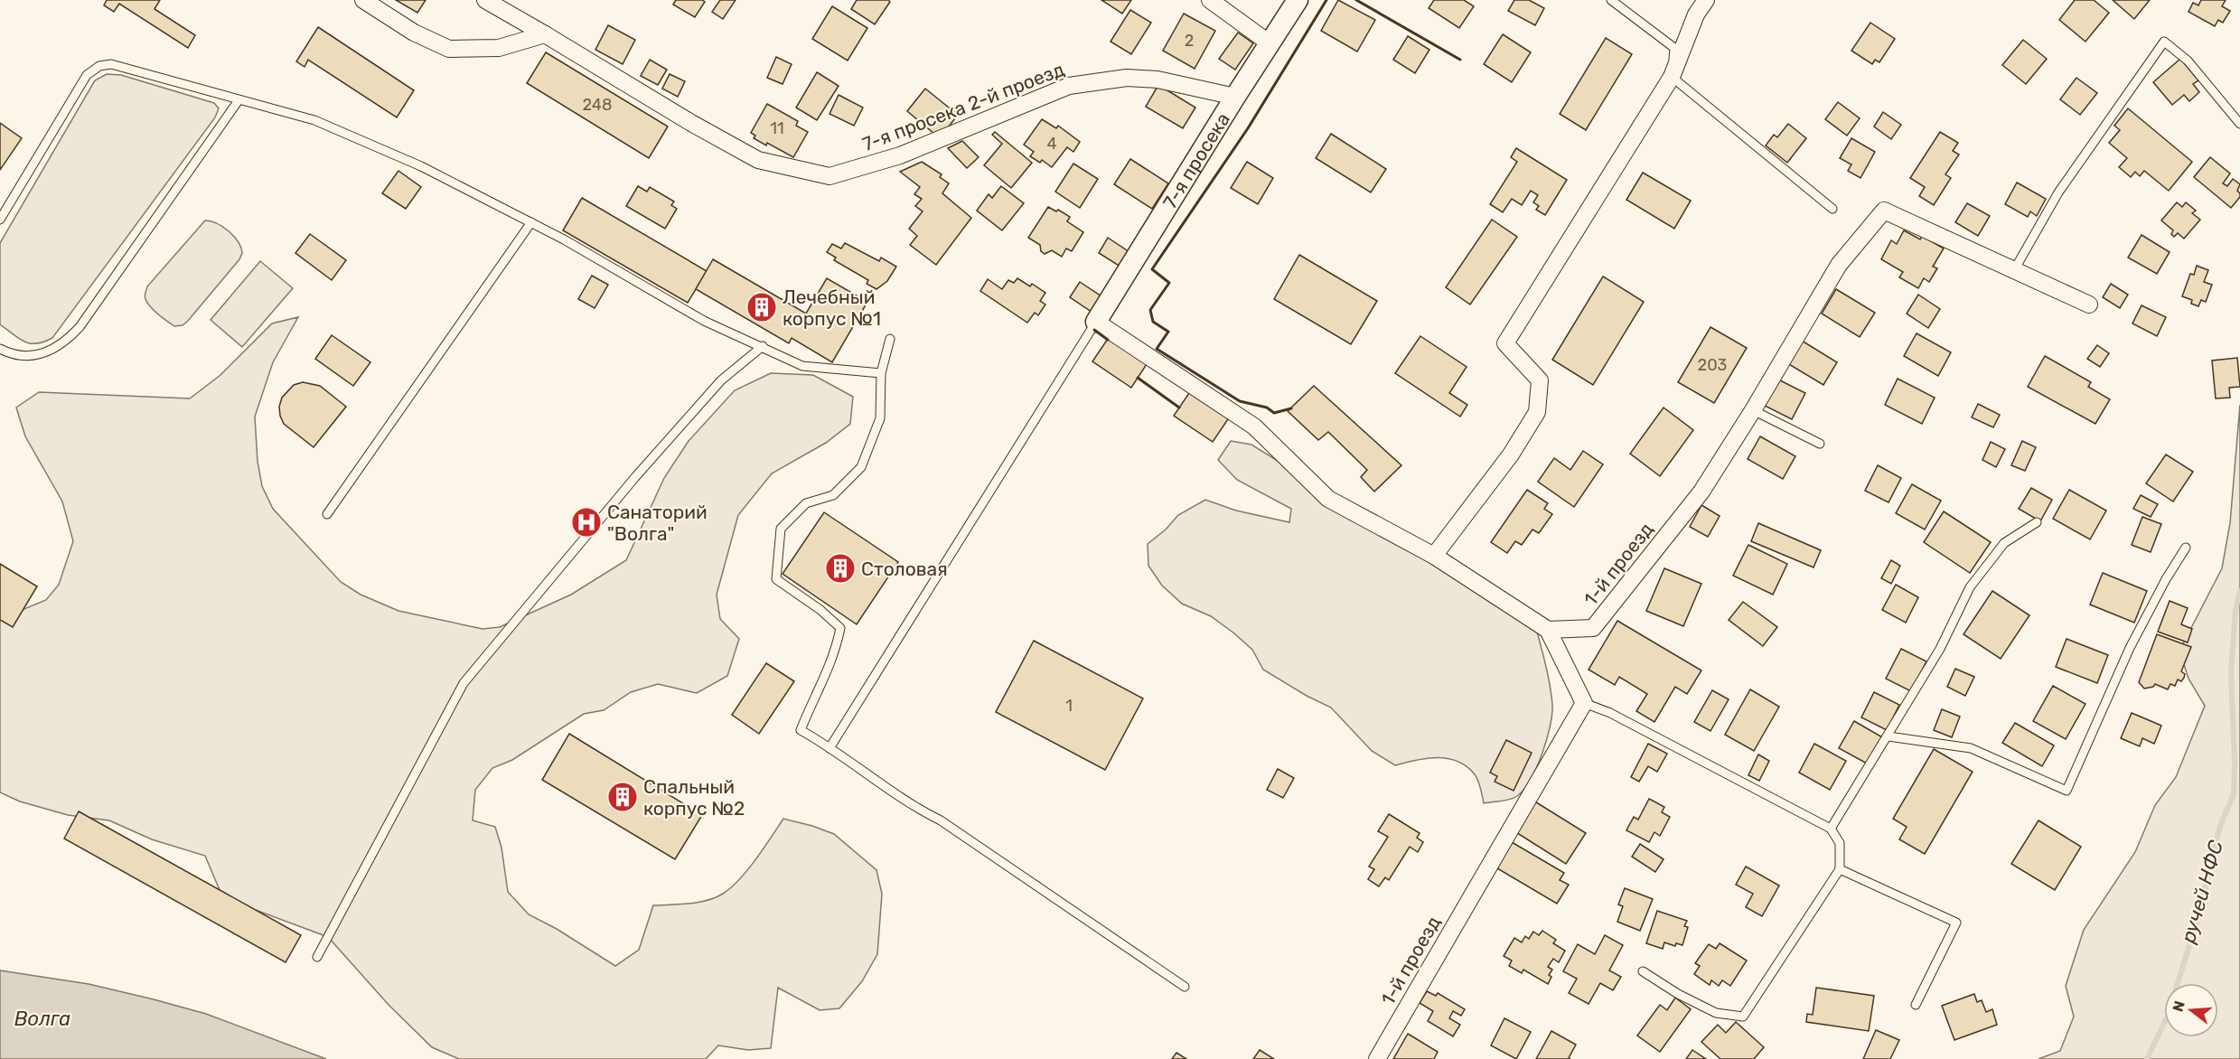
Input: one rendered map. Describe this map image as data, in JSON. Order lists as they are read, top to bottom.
{
  "streets": {
    "street": ["7-я просека 2-й проезд", "7-я просека", "1-й проезд"]
  },
  "crossings": [
    ["7-я просека 2-й проезд", "7-я просека"]
  ],
  "water": ["ручей НФС", "Волга"],
  "places": {
    "building": ["Лечебный корпус №1", "Столовая", "Спальный корпус №2"],
    "hospital": ["Санаторий \"Волга\""]
  },
  "house_numbers": [
    "2",
    "248",
    "11",
    "4",
    "203",
    "1"
  ],
  "north": "left"
}
